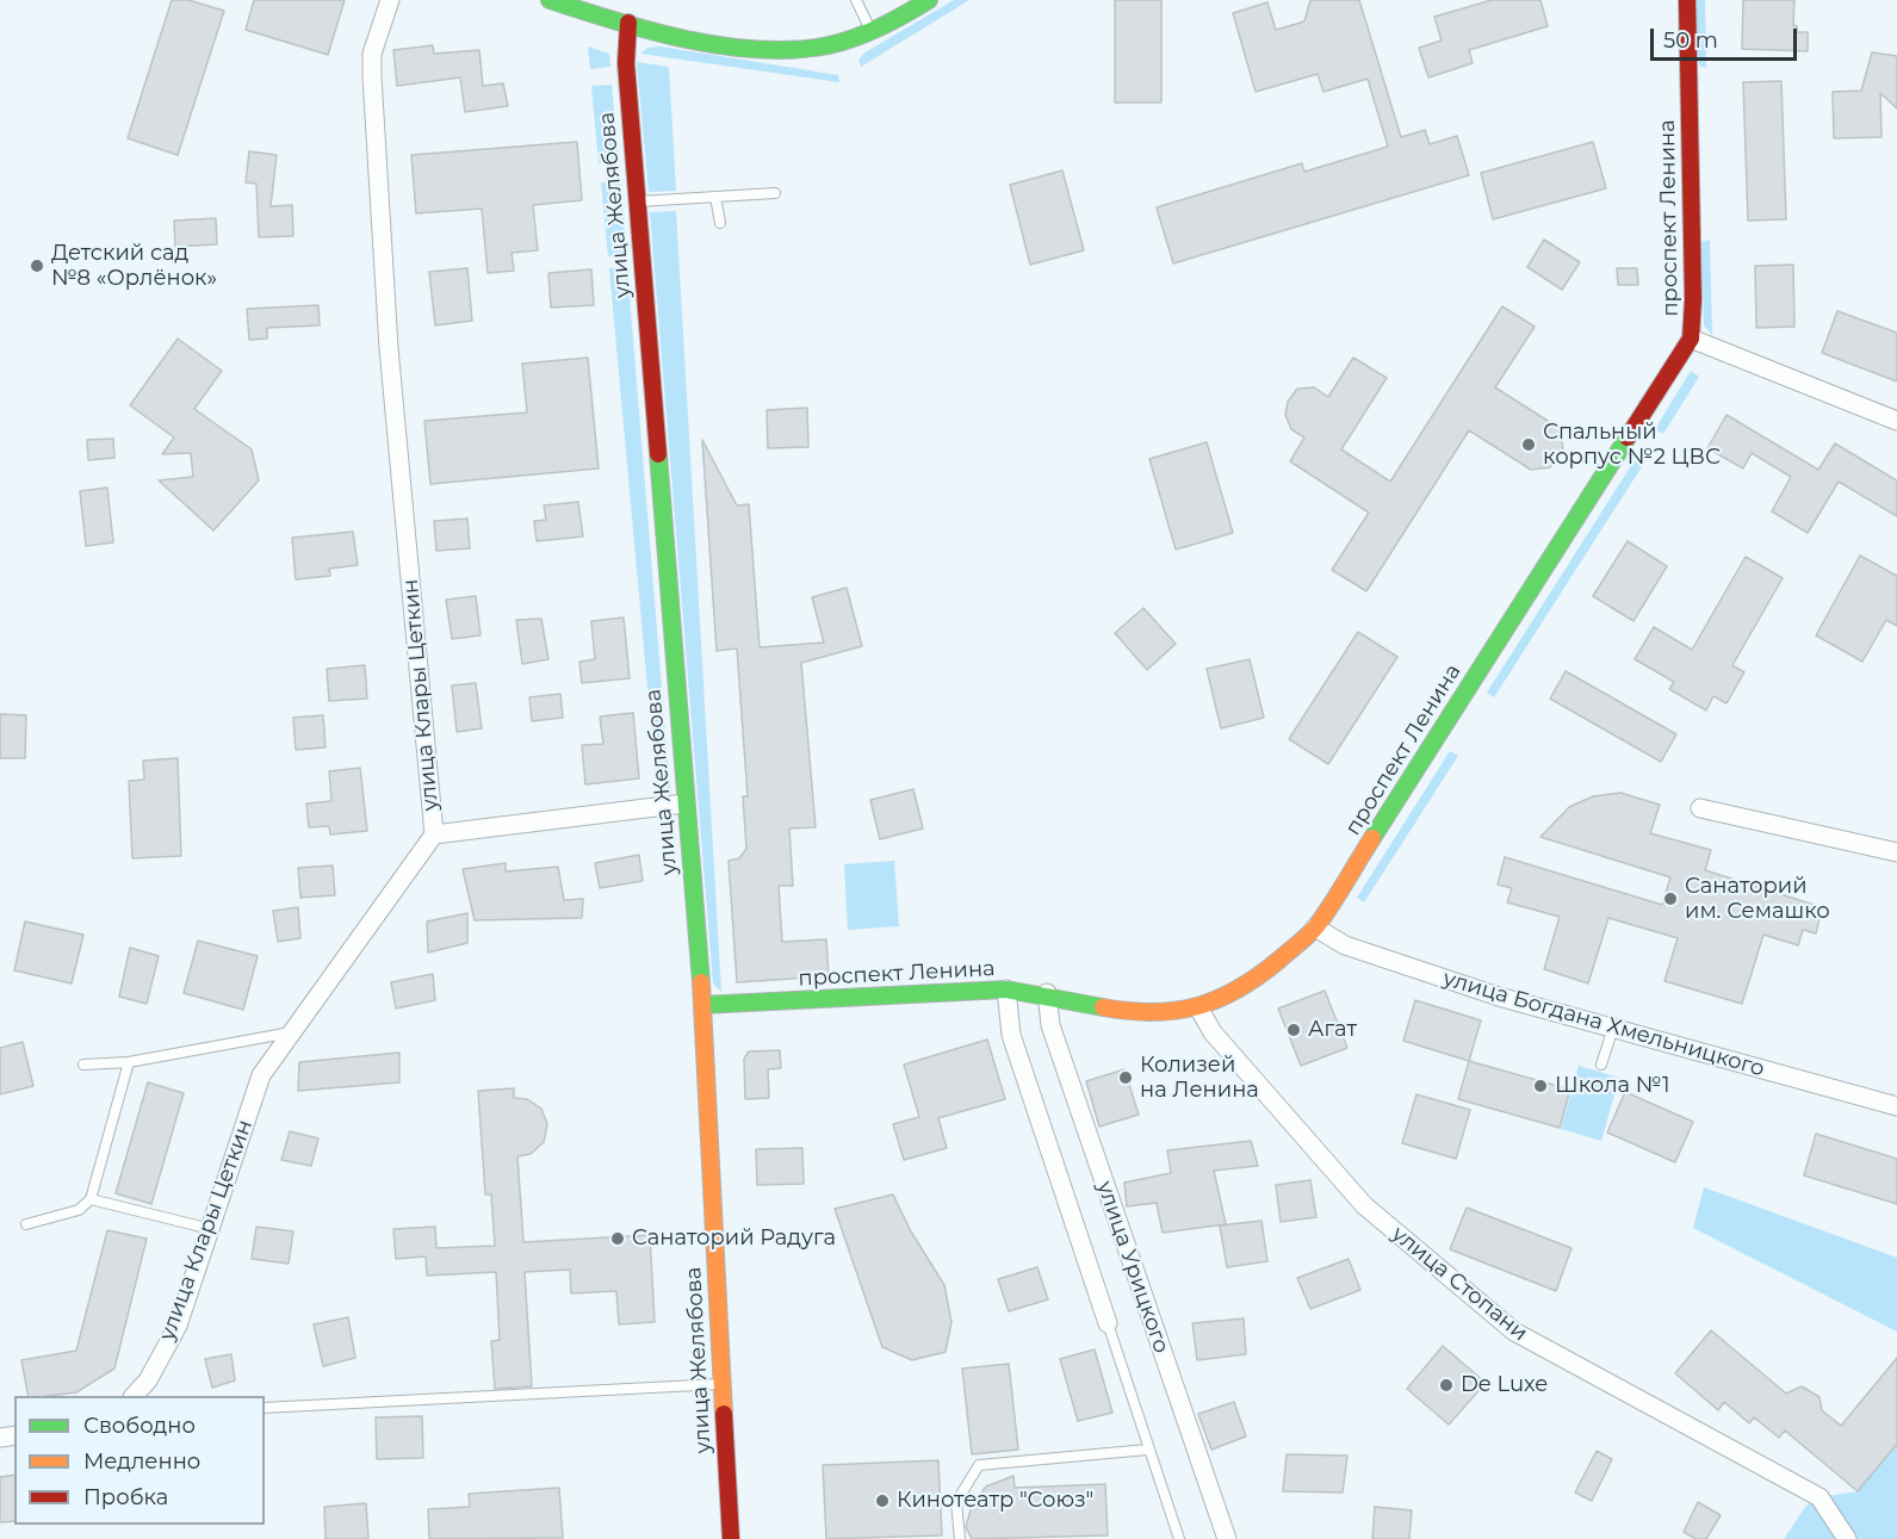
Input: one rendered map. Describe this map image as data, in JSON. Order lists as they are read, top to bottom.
{
  "streets": {
    "street": [
      "улица Желябова",
      "проспект Ленина",
      "улица Клары Цеткин",
      "улица Богдана Хмельницкого",
      "улица Урицкого",
      "улица Стопани"
    ]
  },
  "crossings": [
    ["улица Желябова", "проспект Ленина"],
    ["проспект Ленина", "улица Богдана Хмельницкого"],
    ["проспект Ленина", "улица Урицкого"],
    ["проспект Ленина", "улица Стопани"]
  ],
  "places": [
    "Детский сад №8 «Орлёнок»",
    "Спальный корпус №2 ЦВС",
    "Санаторий им. Семашко",
    "Агат",
    "Колизей на Ленина",
    "Школа №1",
    "Cанаторий Радуга",
    "De Luxe",
    "Кинотеатр \"Союз\""
  ],
  "legend": ["Свободно", "Медленно", "Пробка"],
  "scale_bar": "50 m"
}
